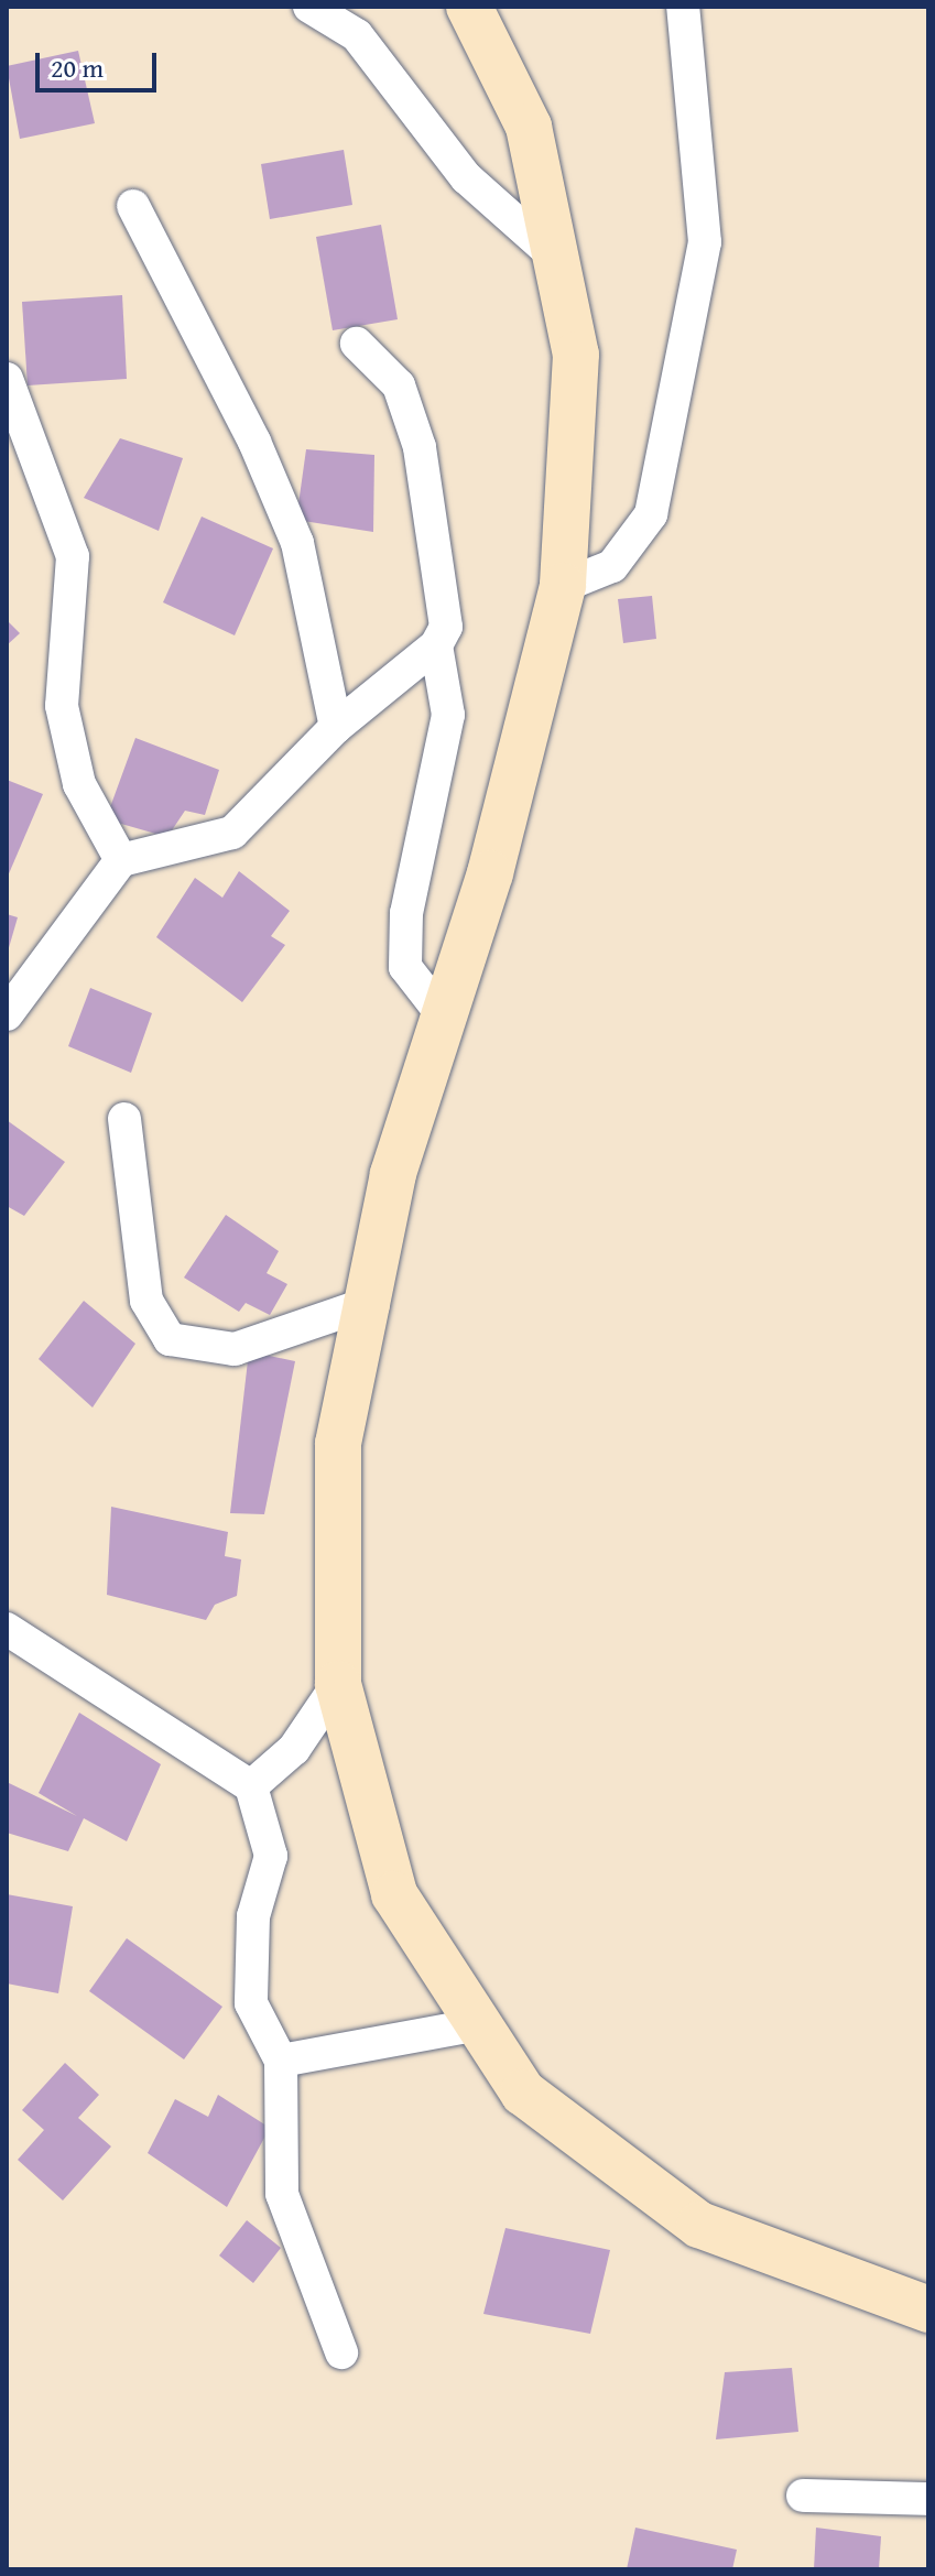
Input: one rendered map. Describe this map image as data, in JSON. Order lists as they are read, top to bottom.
{
  "scale_bar": "20 m"
}
